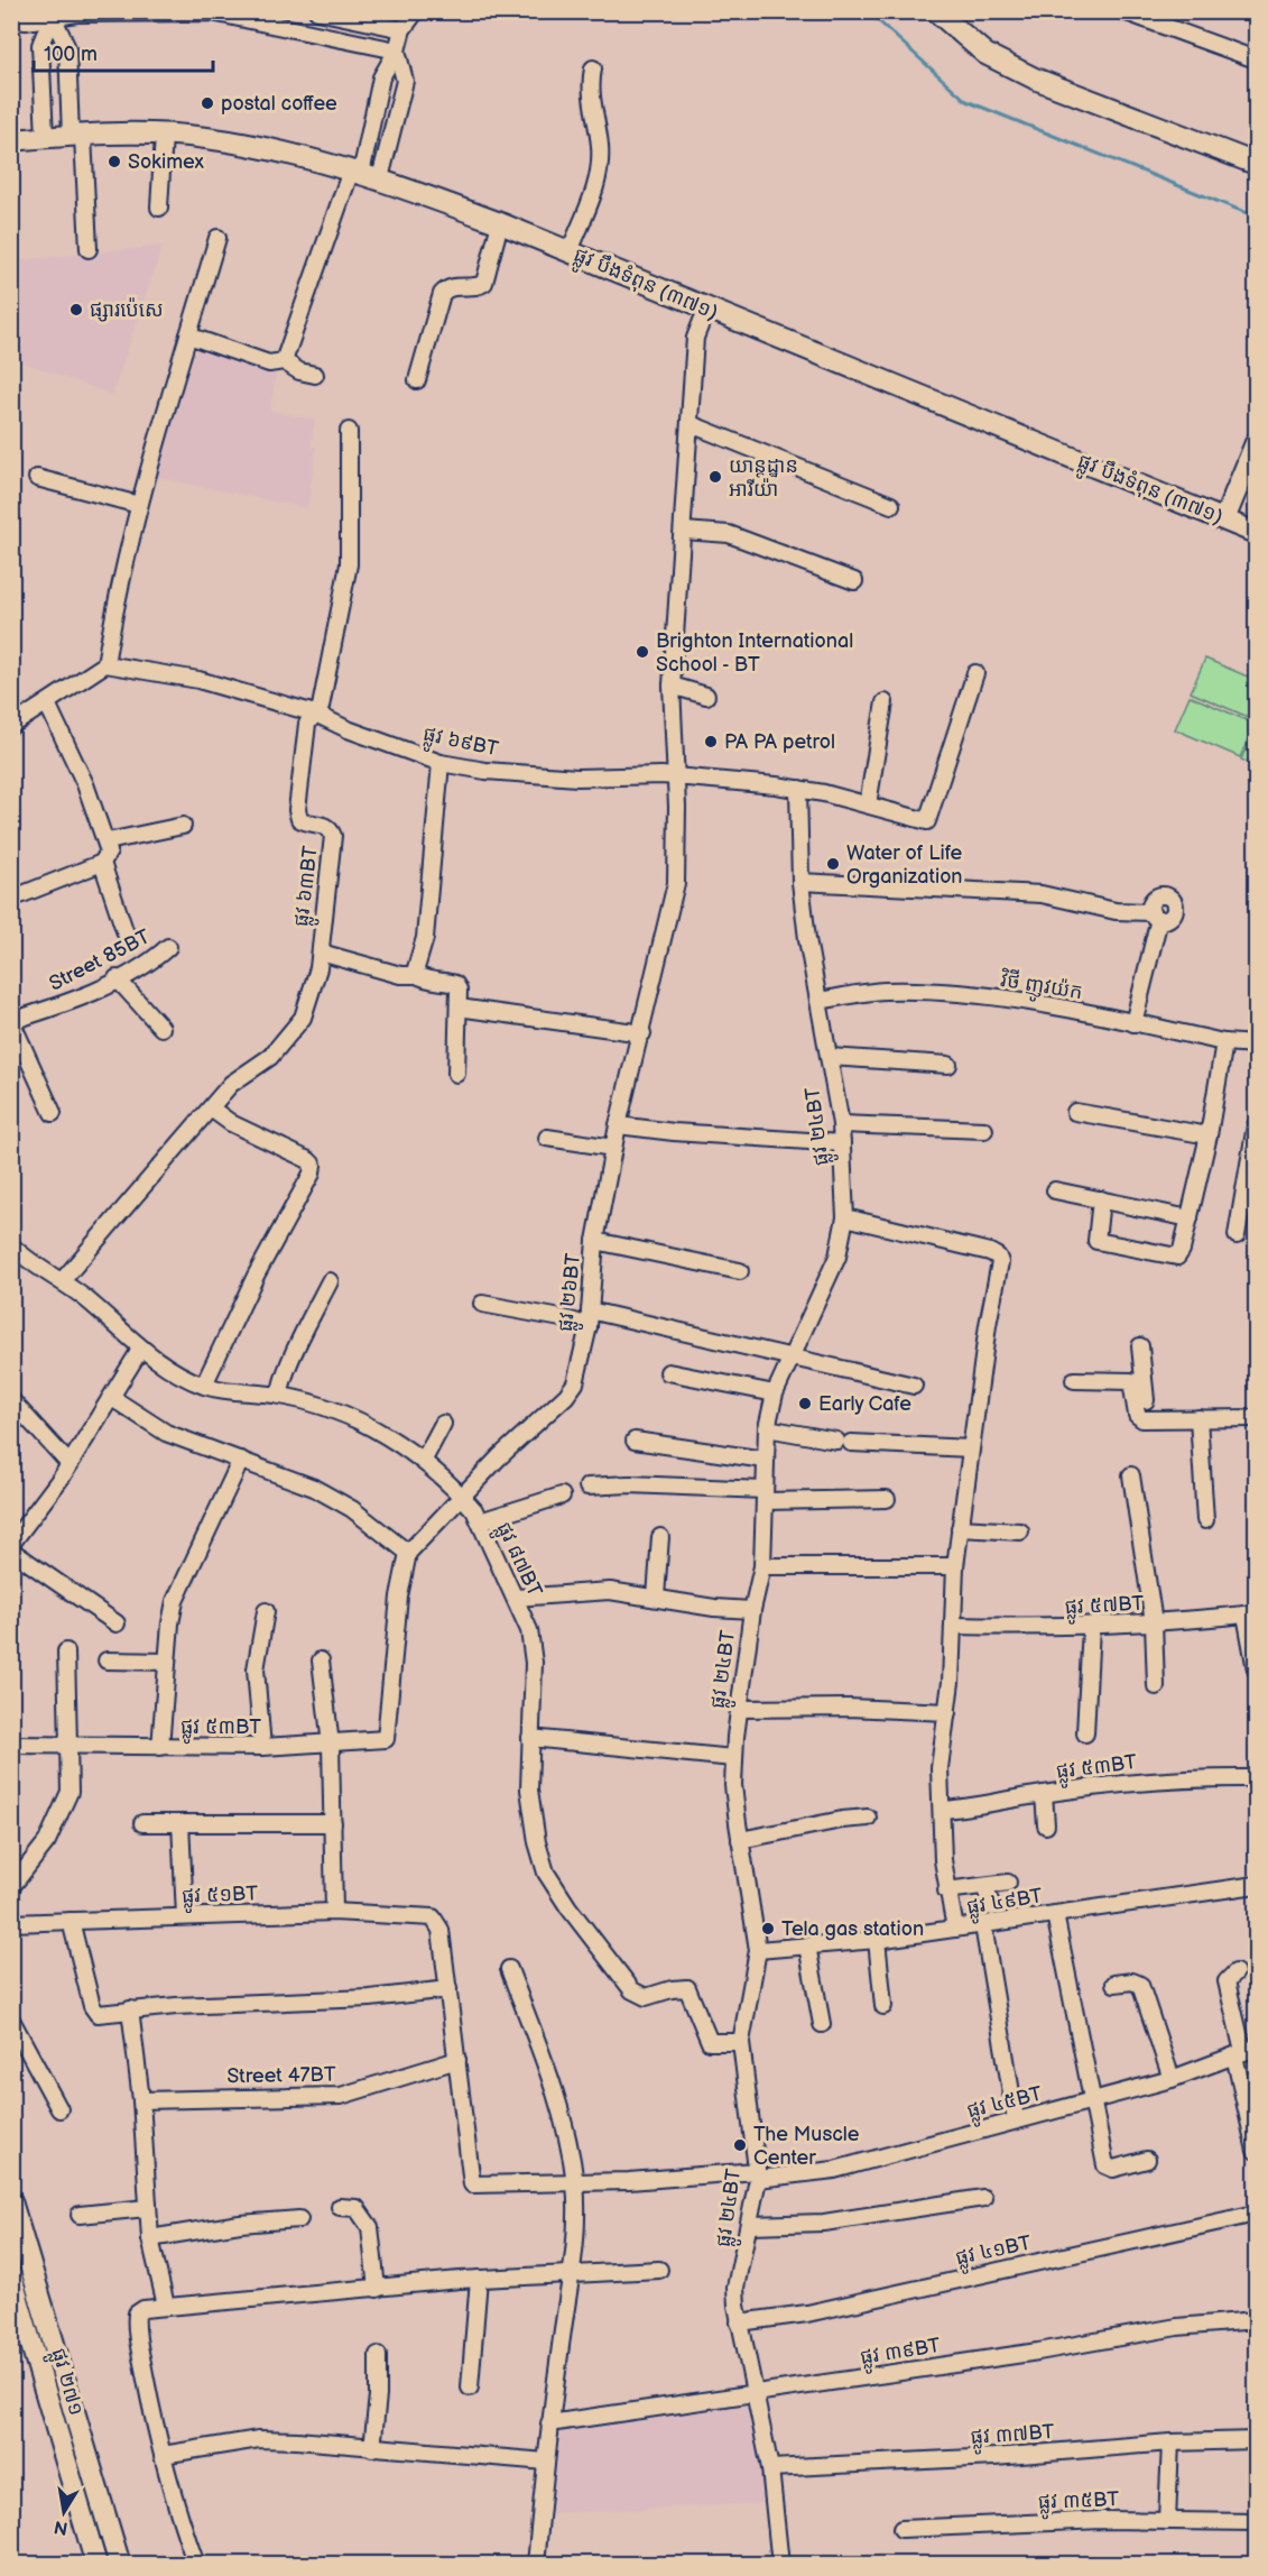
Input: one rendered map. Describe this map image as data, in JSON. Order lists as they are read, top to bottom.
{
  "streets": {
    "main road": ["ផ្លូវ បឹងទំពុន (៣៧១)", "ផ្លូវ ២៧១"],
    "street": [
      "ផ្លូវ ៦៩BT",
      "ផ្លូវ ៦៣BT",
      "Street 85BT",
      "វិថី ញូវយ៉ក",
      "ផ្លូវ ២៤BT",
      "ផ្លូវ ២៦BT",
      "ផ្លូវ ៨៧BT",
      "ផ្លូវ ៥៧BT",
      "ផ្លូវ ៥៣BT",
      "ផ្លូវ ៥១BT",
      "ផ្លូវ ៤៩BT",
      "Street 47BT",
      "ផ្លូវ ៤៥BT",
      "ផ្លូវ ៤១BT",
      "ផ្លូវ ៣៩BT",
      "ផ្លូវ ៣៧BT",
      "ផ្លូវ ៣៥BT"
    ]
  },
  "crossings": [
    ["ផ្លូវ បឹងទំពុន (៣៧១)", "ផ្លូវ ២៦BT"],
    ["ផ្លូវ ៦៩BT", "ផ្លូវ ៦៣BT"],
    ["ផ្លូវ ៦៩BT", "ផ្លូវ ២៤BT"],
    ["ផ្លូវ ៦៩BT", "ផ្លូវ ២៦BT"],
    ["ផ្លូវ ៦៣BT", "ផ្លូវ ៨៧BT"],
    ["វិថី ញូវយ៉ក", "ផ្លូវ ២៤BT"],
    ["ផ្លូវ ២៤BT", "ផ្លូវ ៨៧BT"],
    ["ផ្លូវ ២៤BT", "ផ្លូវ ៤៩BT"],
    ["ផ្លូវ ២៤BT", "ផ្លូវ ៤៥BT"],
    ["ផ្លូវ ២៤BT", "ផ្លូវ ៤១BT"],
    ["ផ្លូវ ២៤BT", "ផ្លូវ ៣៩BT"],
    ["ផ្លូវ ២៤BT", "ផ្លូវ ៣៧BT"],
    ["ផ្លូវ ២៦BT", "ផ្លូវ ៨៧BT"],
    ["ផ្លូវ ២៦BT", "ផ្លូវ ៥៣BT"],
    ["Street 47BT", "ផ្លូវ ៤៥BT"]
  ],
  "places": [
    "postal coffee",
    "Sokimex",
    "ផ្សារប៉េសេ",
    "យាន្ដដ្ឋាន អារីយ៉ា",
    "Brighton International School - BT",
    "PA PA petrol",
    "Water of Life Organization",
    "Early Cafe",
    "Tela gas station",
    "The Muscle Center"
  ],
  "scale_bar": "100 m",
  "north": "bottom"
}
